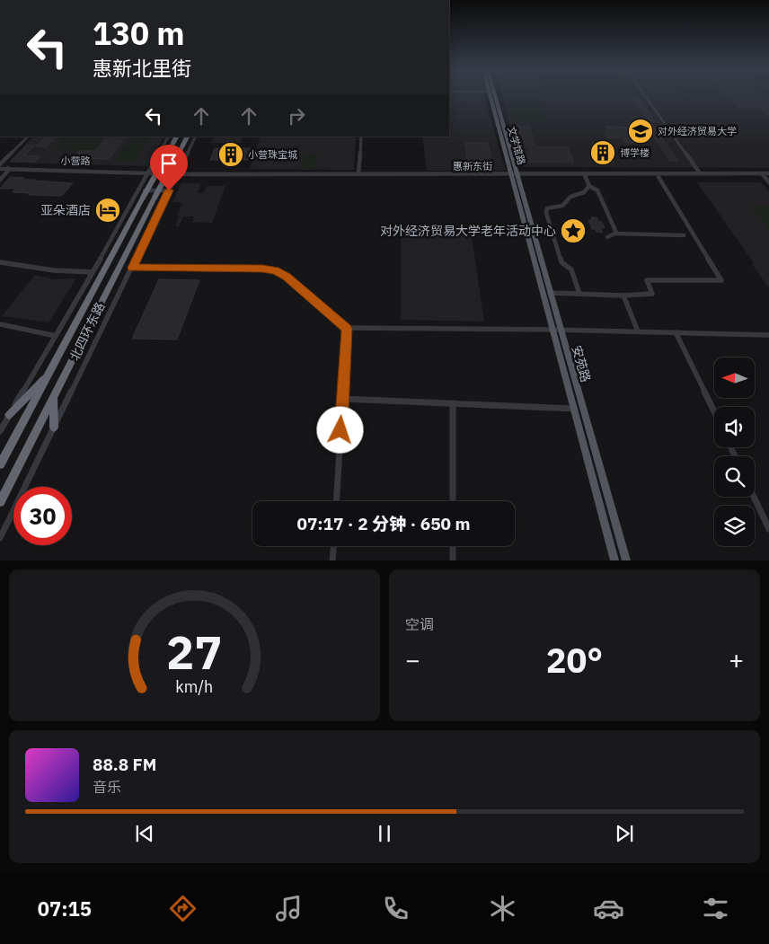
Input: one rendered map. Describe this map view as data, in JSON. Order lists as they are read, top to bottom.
{
  "streets": {
    "highway": ["北四环东路"],
    "main road": ["文学馆路", "安苑路"],
    "street": ["小营路", "惠新东街"]
  },
  "crossings": [
    ["文学馆路", "惠新东街"],
    ["文学馆路", "安苑路"],
    ["小营路", "惠新东街"],
    ["小营路", "北四环东路"],
    ["惠新东街", "北四环东路"],
    ["惠新东街", "安苑路"]
  ],
  "places": {
    "school or university": ["对外经济贸易大学"],
    "building": ["博学楼", "小营珠宝城"],
    "hotel": ["亚朵酒店"],
    "place": ["对外经济贸易大学老年活动中心"]
  },
  "north": "left",
  "page": {
    "turn": ["130 m", "惠新北里街"],
    "limit": "30",
    "trip": "07:17 · 2 分钟 · 650 m",
    "tile": "空调",
    "heat": ["−", "20°", "+"],
    "song": ["88.8 FM", "音乐"],
    "tabs": "07:15",
    "gauge": ["27", "km/h"]
  }
}
